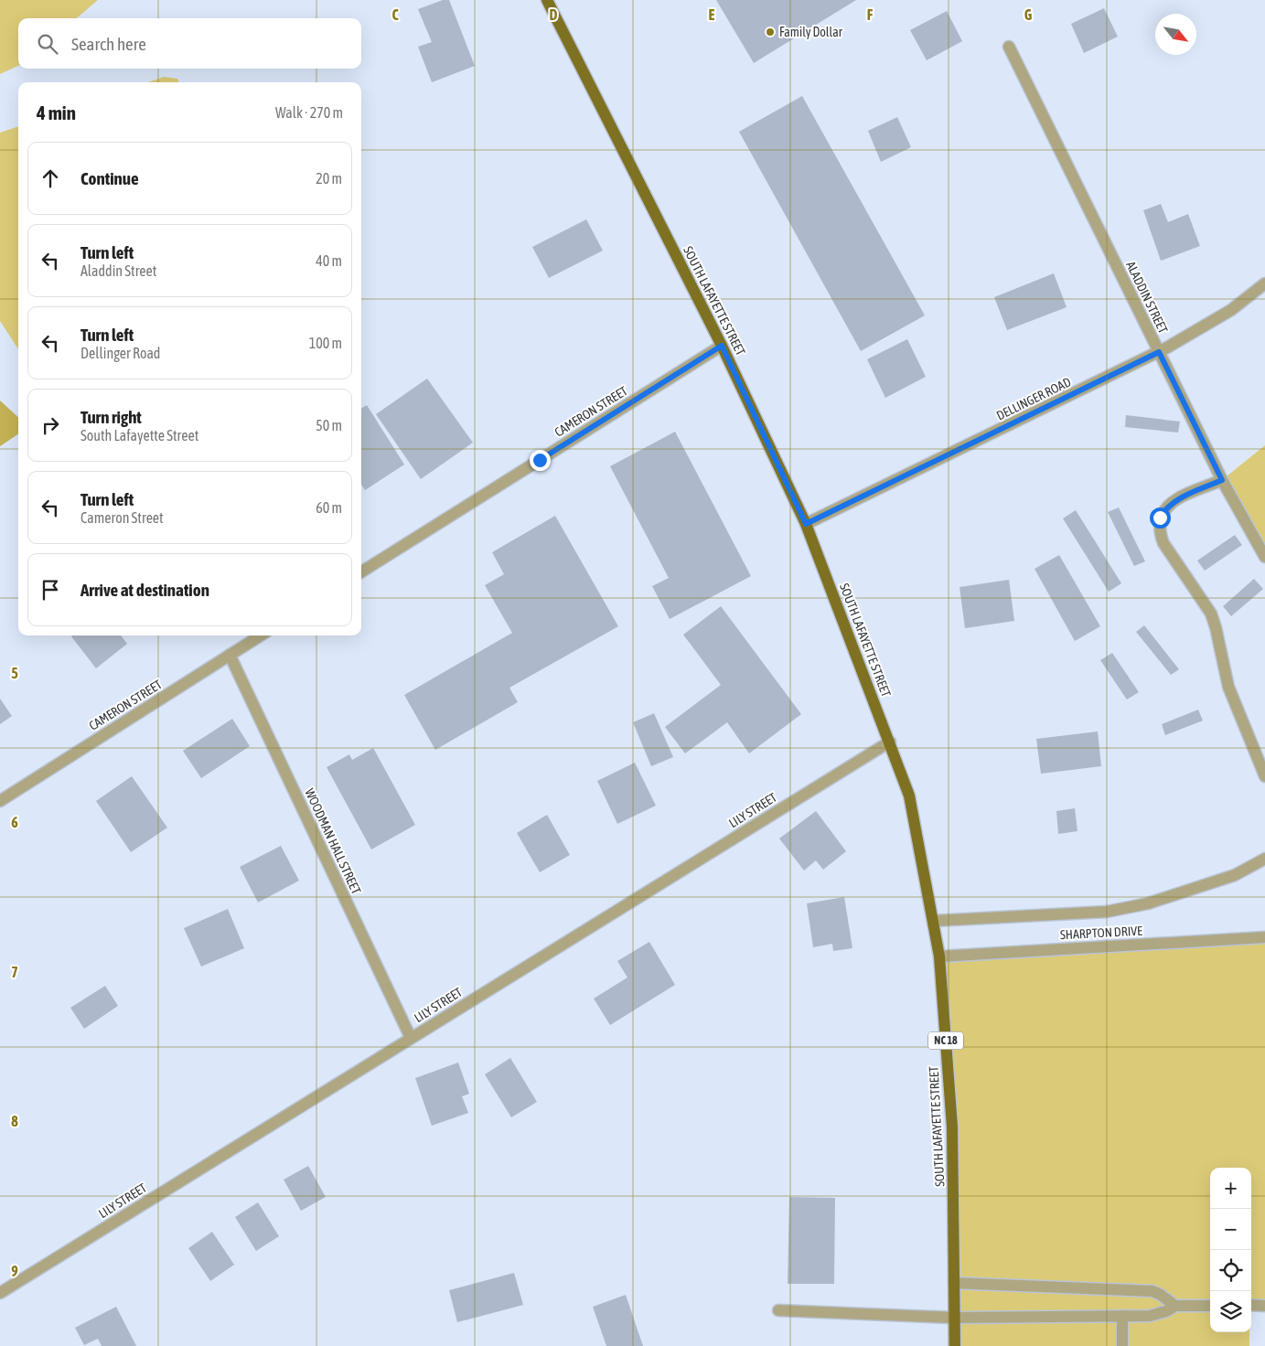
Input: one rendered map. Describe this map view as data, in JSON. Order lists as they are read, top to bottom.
{
  "streets": {
    "main road": ["SOUTH LAFAYETTE STREET", "NC 18"],
    "street": [
      "ALADDIN STREET",
      "DELLINGER ROAD",
      "CAMERON STREET",
      "LILY STREET",
      "WOODMAN HALL STREET",
      "SHARPTON DRIVE"
    ]
  },
  "crossings": [
    ["ALADDIN STREET", "DELLINGER ROAD"],
    ["SOUTH LAFAYETTE STREET", "DELLINGER ROAD"],
    ["SOUTH LAFAYETTE STREET", "CAMERON STREET"],
    ["SOUTH LAFAYETTE STREET", "LILY STREET"],
    ["SOUTH LAFAYETTE STREET", "SHARPTON DRIVE"],
    ["CAMERON STREET", "WOODMAN HALL STREET"],
    ["LILY STREET", "WOODMAN HALL STREET"]
  ],
  "places": ["Family Dollar"],
  "north": "bottom right",
  "page": {
    "search": "Search here",
    "heading": ["4 min", "Walk · 270 m"],
    "list": [
      ["Continue", "20 m"],
      ["Turn left", "Aladdin Street", "40 m"],
      ["Turn left", "Dellinger Road", "100 m"],
      ["Turn right", "South Lafayette Street", "50 m"],
      ["Turn left", "Cameron Street", "60 m"],
      "Arrive at destination"
    ],
    "map_buttons": ["+", "−"]
  },
  "grid": {
    "columns": [
      "C",
      "D",
      "E",
      "F",
      "G"
    ],
    "rows": [
      "5",
      "6",
      "7",
      "8",
      "9"
    ]
  }
}
